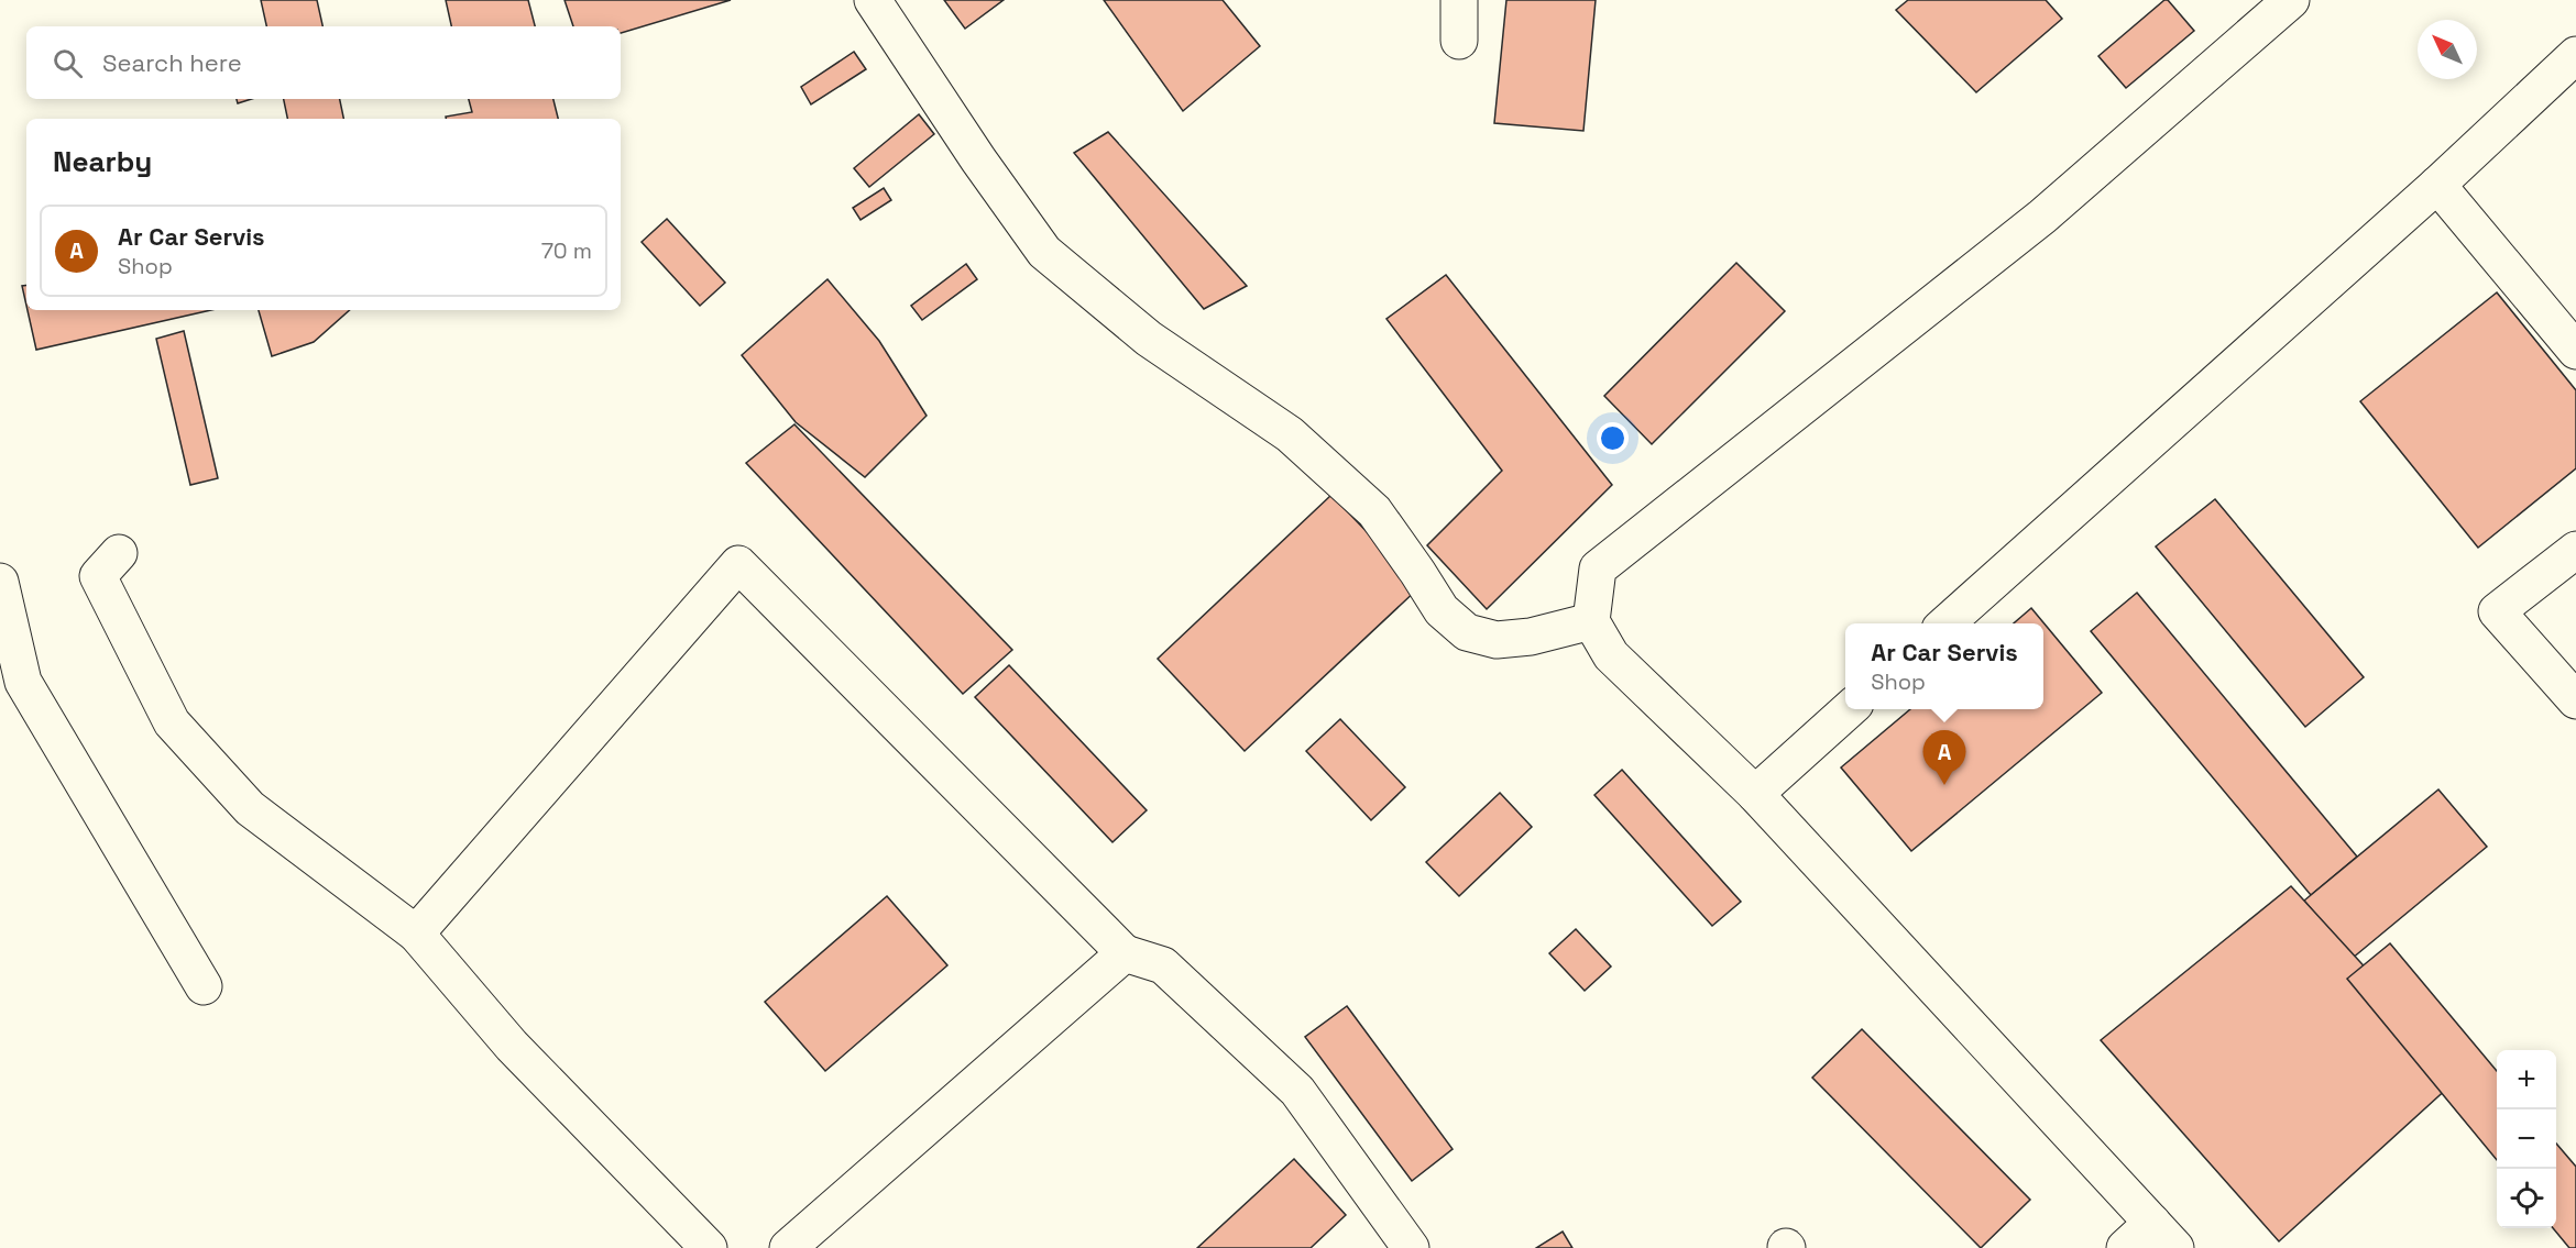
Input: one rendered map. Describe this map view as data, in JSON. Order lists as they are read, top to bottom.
{
  "north": "top left",
  "page": {
    "search": "Search here",
    "heading": "Nearby",
    "list": [
      {
        "mark": "A",
        "name": "Ar Car Servis",
        "note": "Shop",
        "value": "70 m"
      }
    ],
    "popup": ["Ar Car Servis", "Shop"],
    "pins": "A",
    "map_buttons": ["+", "−"]
  }
}
